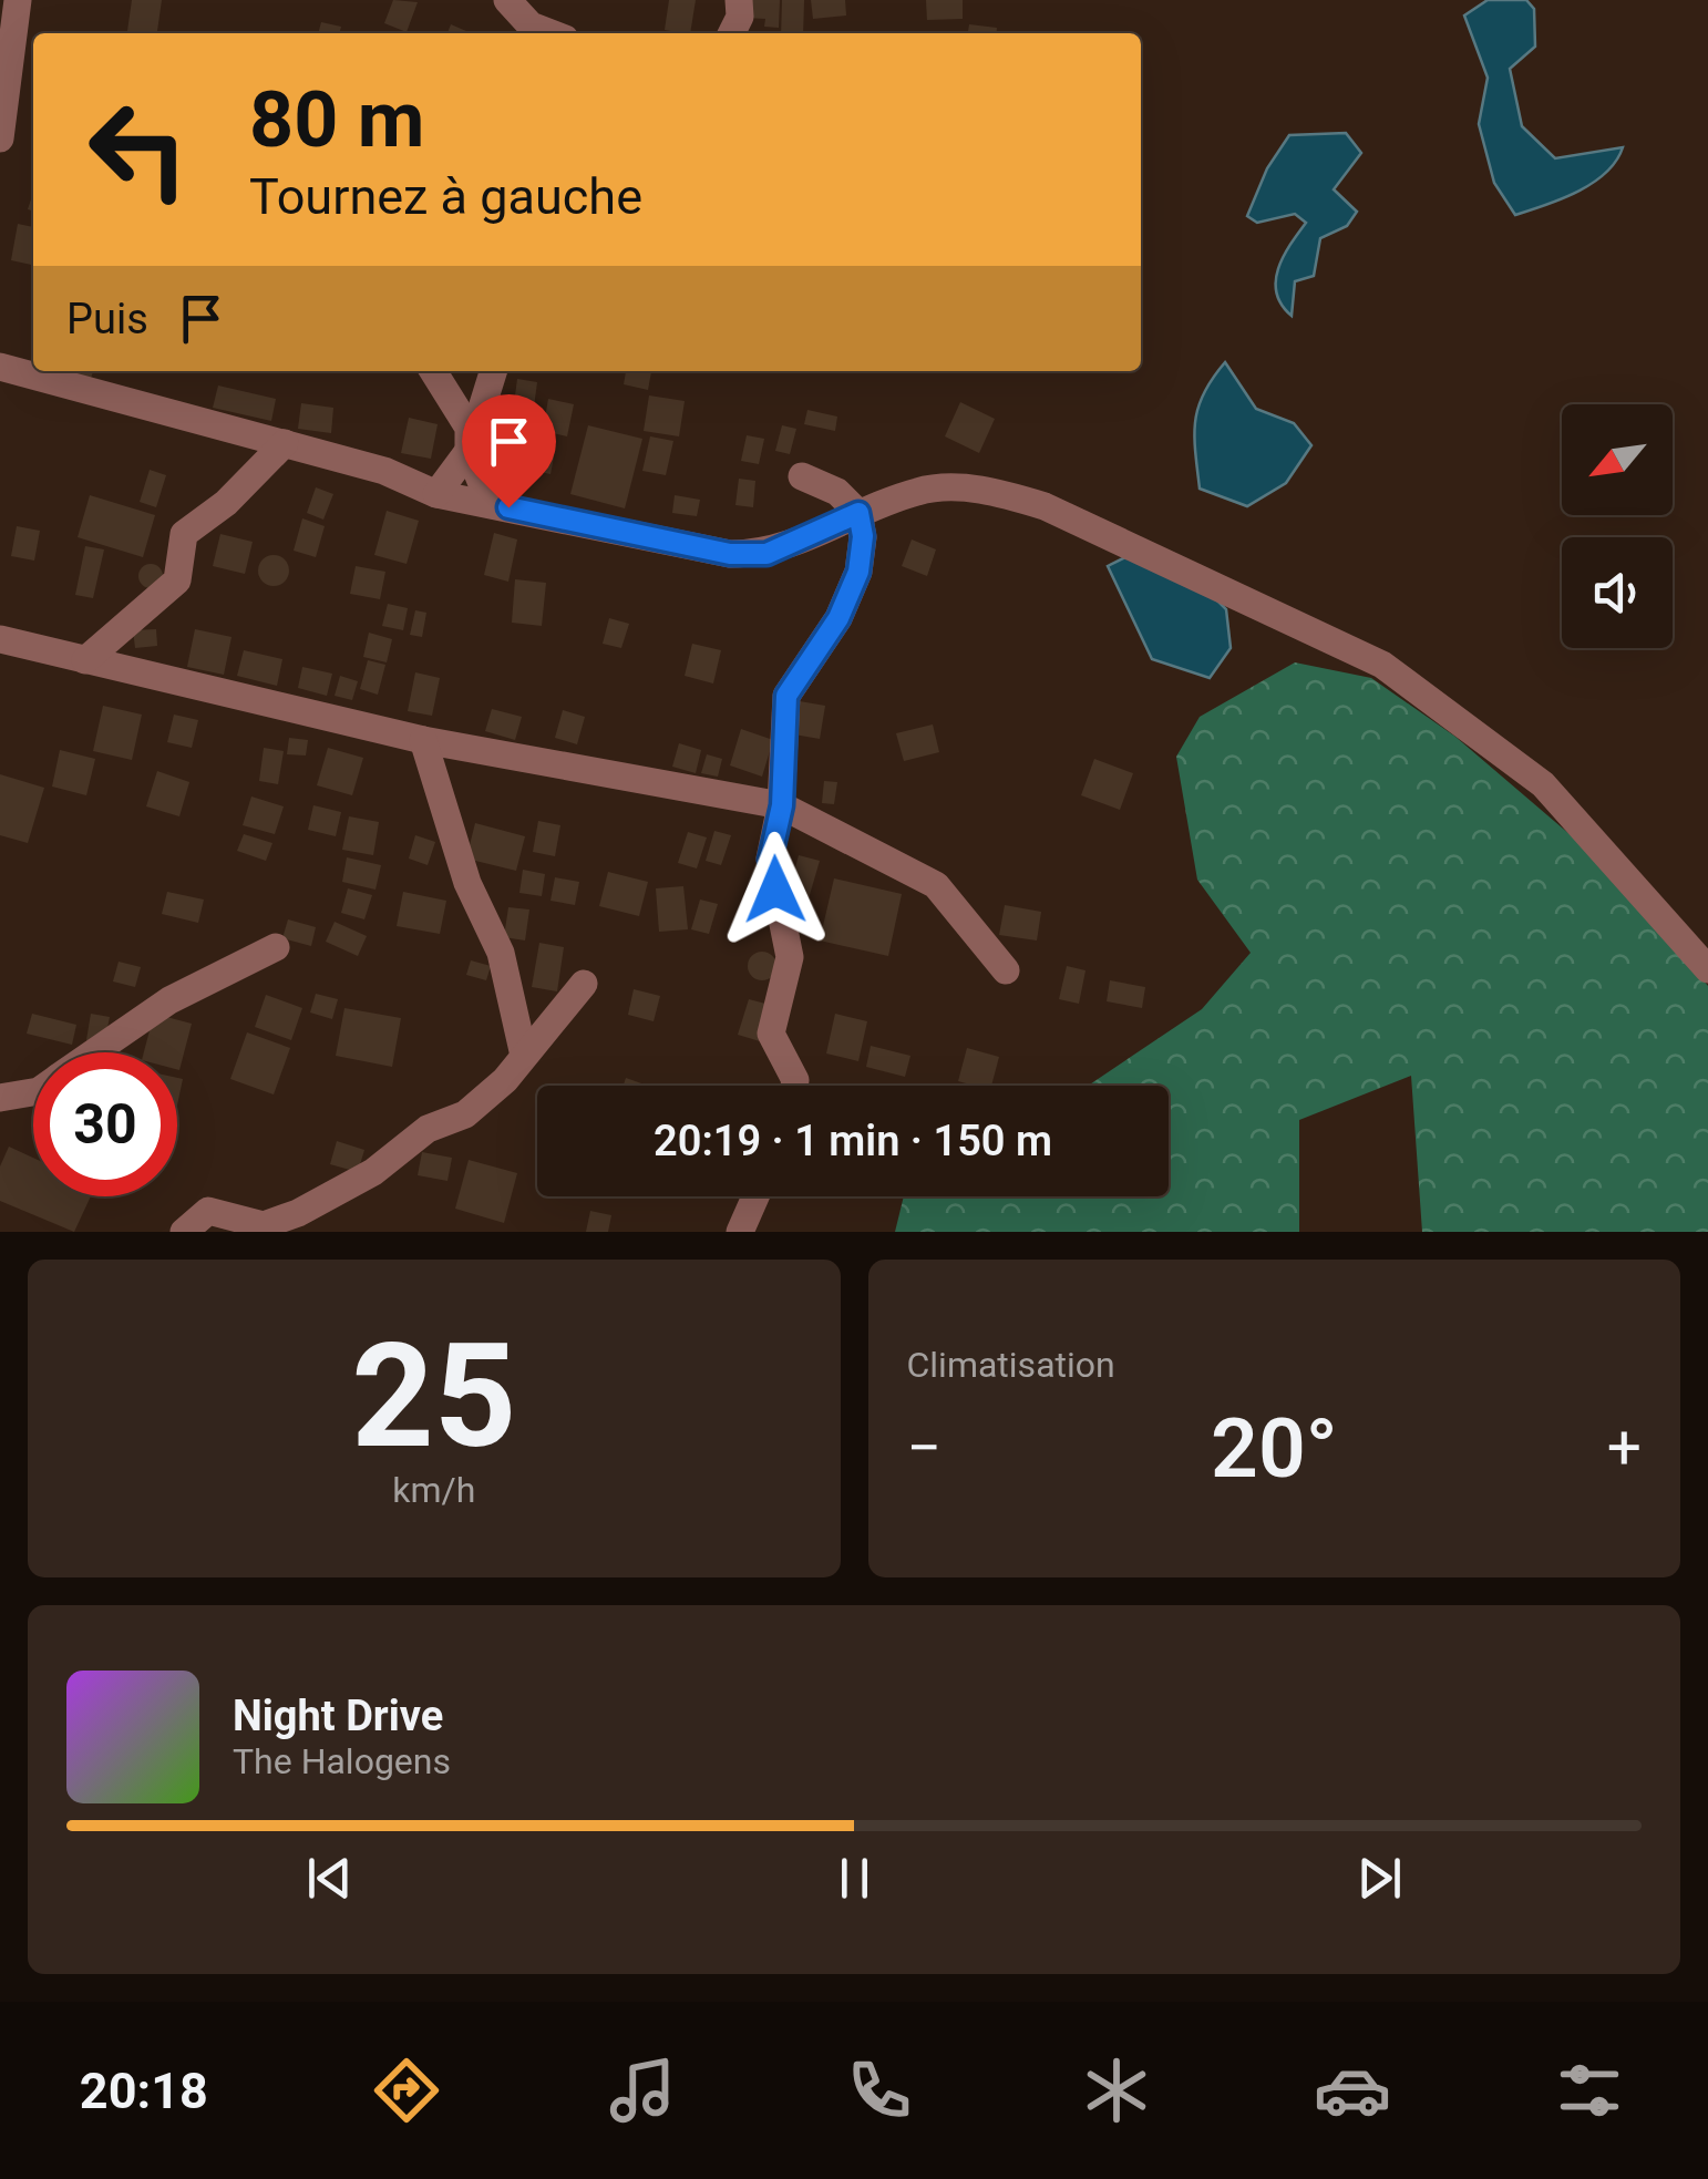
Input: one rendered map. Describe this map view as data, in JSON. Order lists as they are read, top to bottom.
{
  "north": "bottom left",
  "page": {
    "turn": ["80 m", "Tournez à gauche"],
    "then": "Puis",
    "limit": "30",
    "trip": "20:19 · 1 min · 150 m",
    "tile": [
      ["25", "km/h"],
      "Climatisation"
    ],
    "heat": ["−", "20°", "+"],
    "song": ["Night Drive", "The Halogens"],
    "tabs": "20:18"
  }
}
